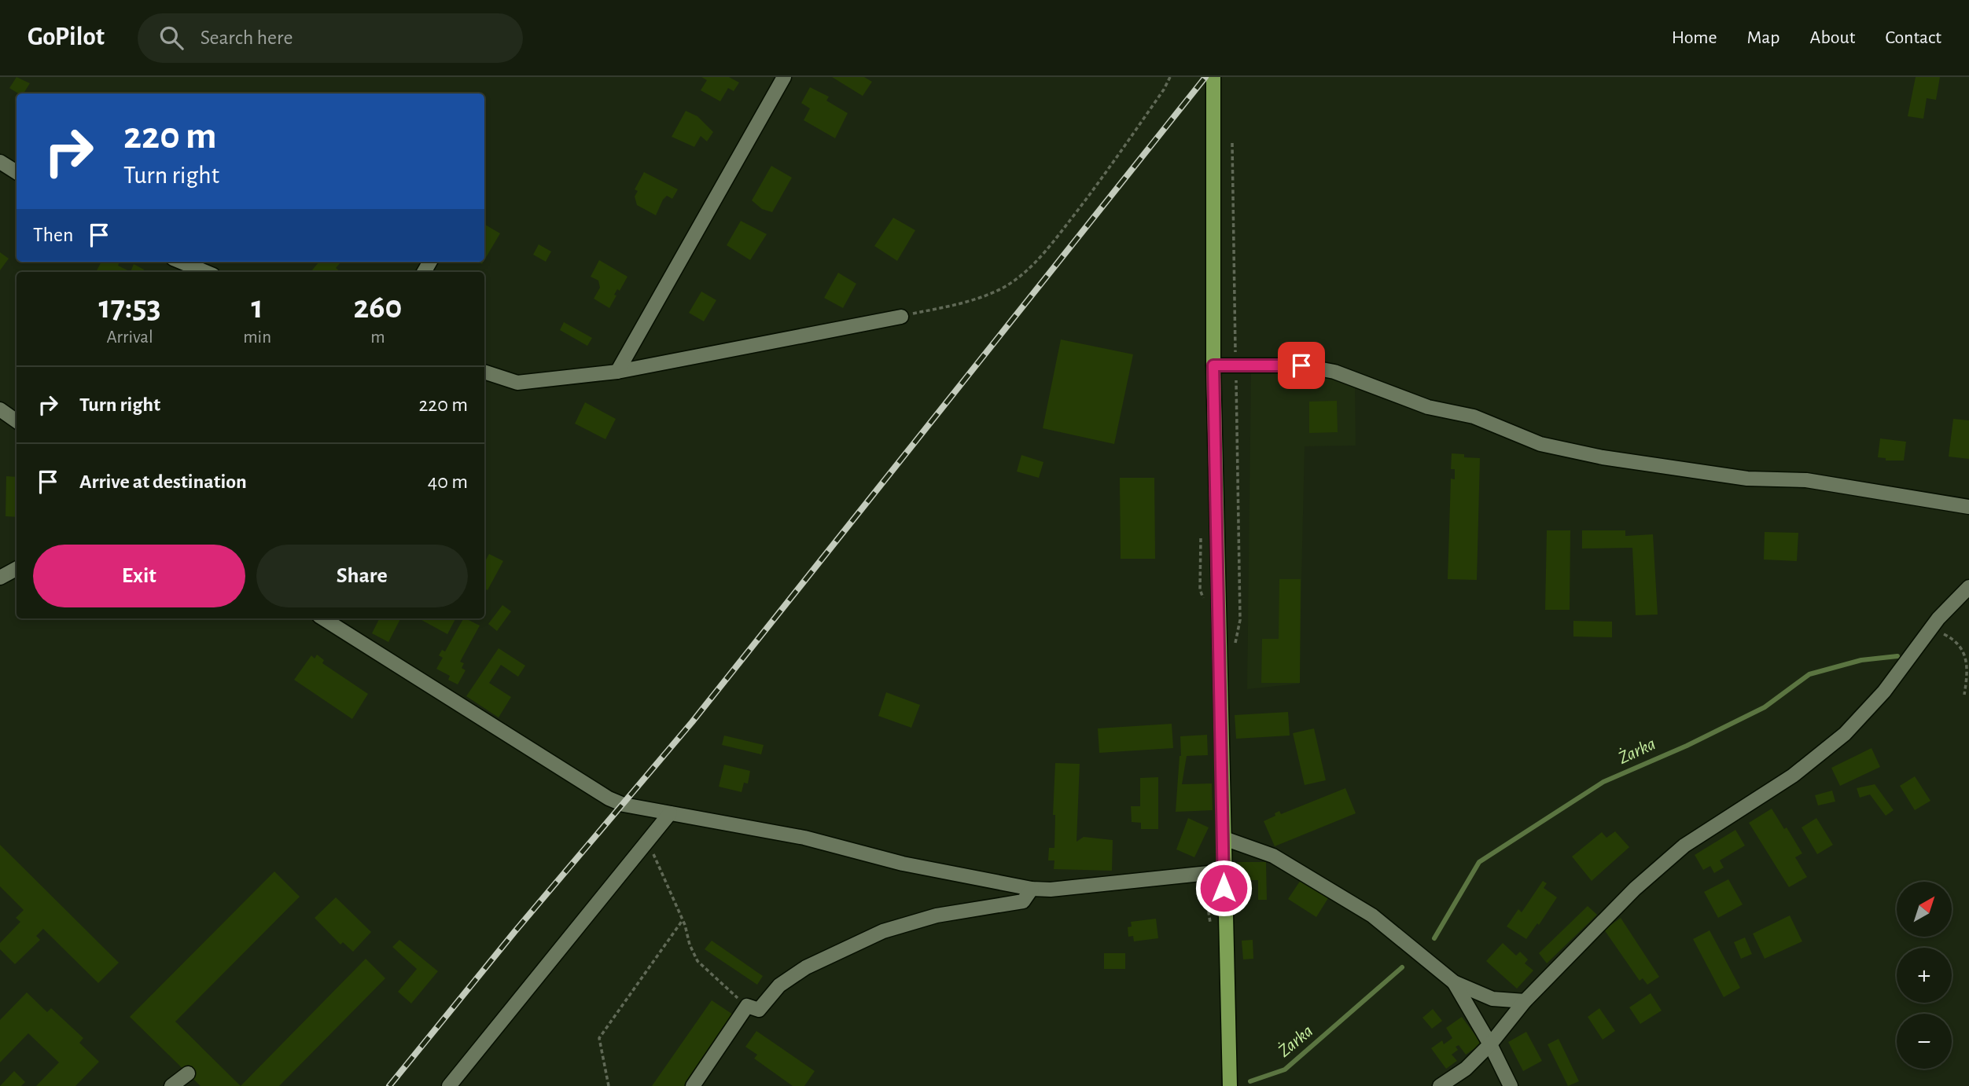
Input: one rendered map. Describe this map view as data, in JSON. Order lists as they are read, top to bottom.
{
  "water": ["Żarka"],
  "north": "top right",
  "page": {
    "header": "GoPilot",
    "search": "Search here",
    "nav": [
      "Home",
      "Map",
      "About",
      "Contact"
    ],
    "turn": ["220 m", "Turn right"],
    "then": "Then",
    "eta": [
      "17:53",
      "Arrival",
      "1",
      "min",
      "260",
      "m"
    ],
    "list": [
      {
        "name": "Turn right",
        "value": "220 m"
      },
      {
        "name": "Arrive at destination",
        "value": "40 m"
      }
    ],
    "buttons": ["Exit", "Share"],
    "map_buttons": ["+", "−"]
  }
}
